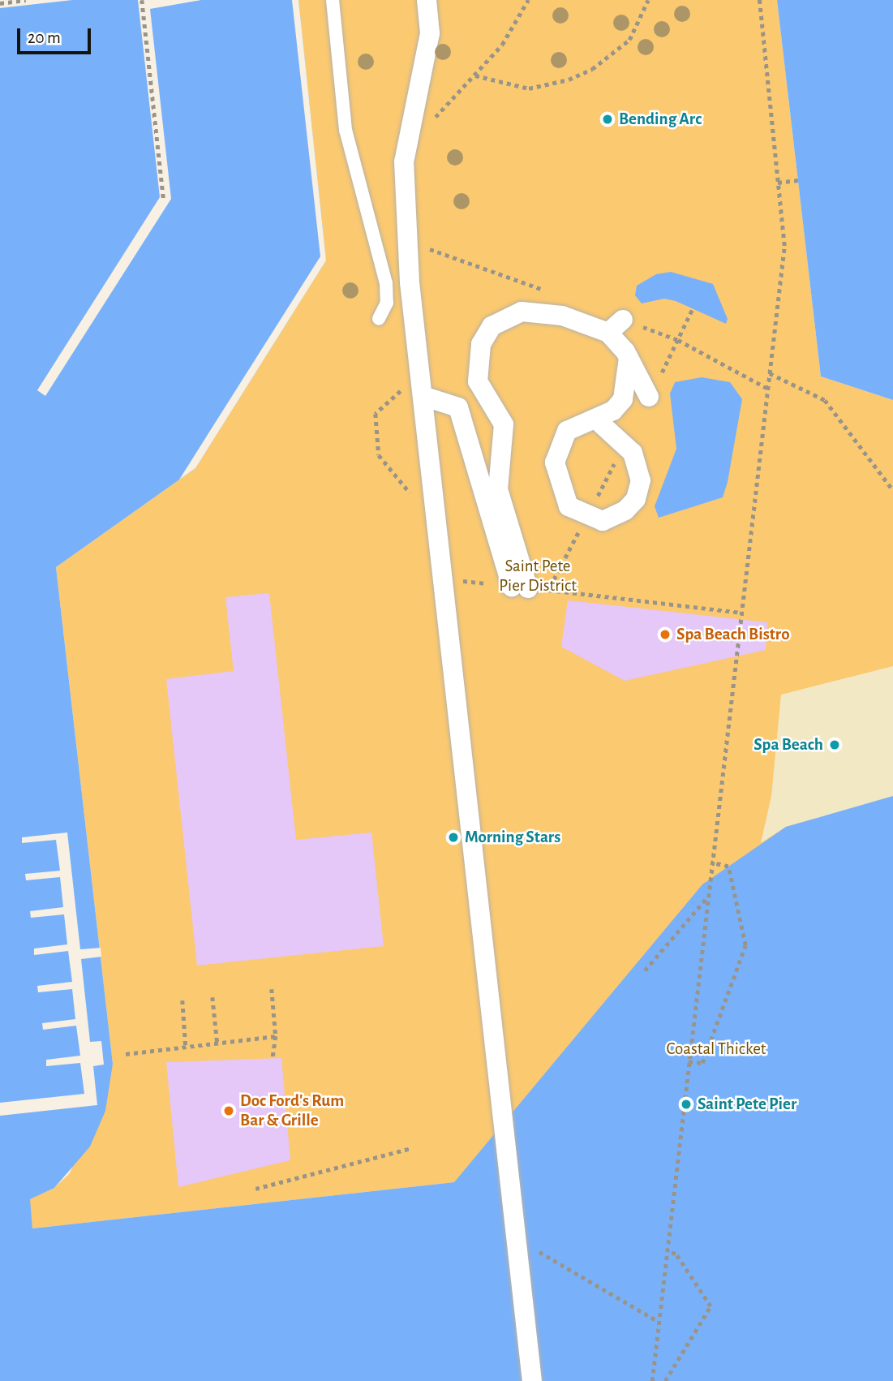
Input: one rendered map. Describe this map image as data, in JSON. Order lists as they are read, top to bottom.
{
  "parks": ["Saint Pete Pier District", "Coastal Thicket"],
  "places": [
    "Bending Arc",
    "Spa Beach Bistro",
    "Spa Beach",
    "Morning Stars",
    "Saint Pete Pier",
    "Doc Ford's Rum Bar & Grille"
  ],
  "scale_bar": "20 m"
}
